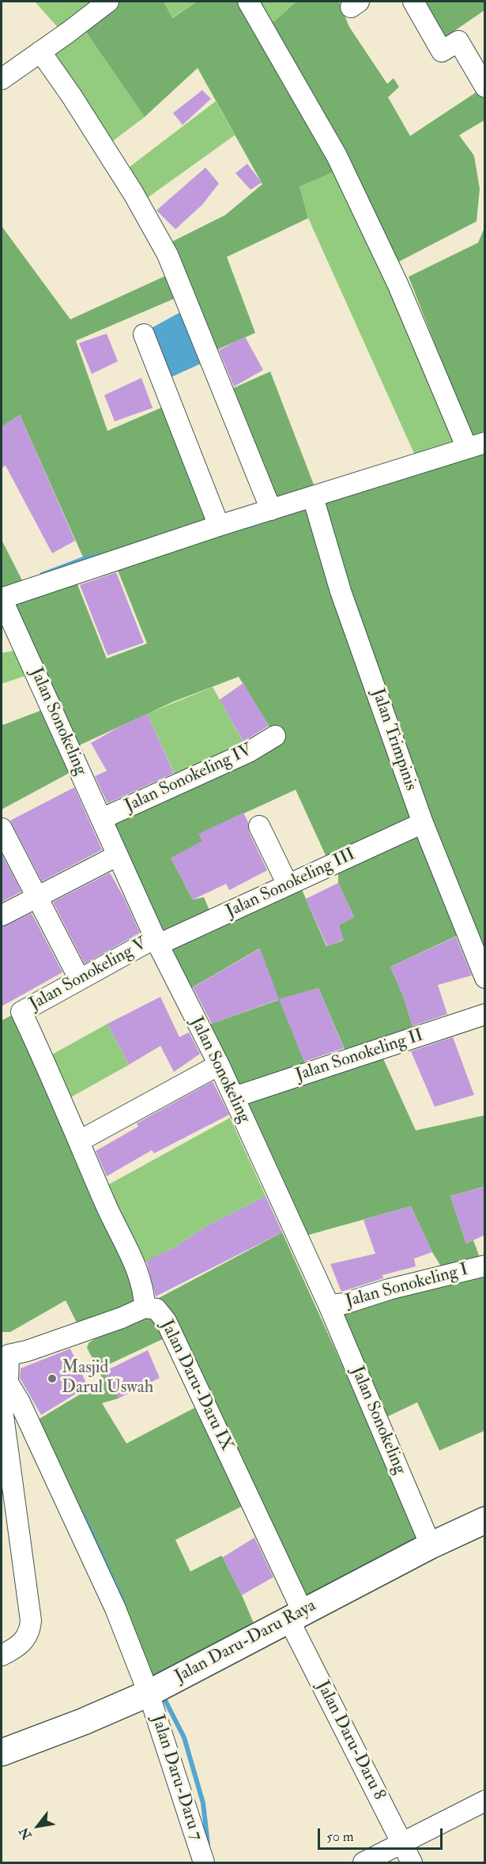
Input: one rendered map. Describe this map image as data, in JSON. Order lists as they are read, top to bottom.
{
  "streets": {
    "main road": ["Jalan Daru-Daru Raya"],
    "street": [
      "Jalan Sonokeling",
      "Jalan Trimpinis",
      "Jalan Sonokeling IV",
      "Jalan Sonokeling III",
      "Jalan Sonokeling V",
      "Jalan Sonokeling II",
      "Jalan Sonokeling I",
      "Jalan Daru-Daru IX",
      "Jalan Daru-Daru 8",
      "Jalan Daru-Daru 7"
    ]
  },
  "crossings": [
    ["Jalan Sonokeling", "Jalan Sonokeling IV"],
    ["Jalan Sonokeling", "Jalan Sonokeling III"],
    ["Jalan Sonokeling", "Jalan Sonokeling V"],
    ["Jalan Sonokeling", "Jalan Sonokeling II"],
    ["Jalan Sonokeling", "Jalan Sonokeling I"],
    ["Jalan Sonokeling", "Jalan Daru-Daru Raya"],
    ["Jalan Trimpinis", "Jalan Sonokeling III"],
    ["Jalan Sonokeling III", "Jalan Sonokeling V"],
    ["Jalan Sonokeling V", "Jalan Daru-Daru IX"],
    ["Jalan Daru-Daru IX", "Jalan Daru-Daru Raya"],
    ["Jalan Daru-Daru IX", "Jalan Daru-Daru 8"],
    ["Jalan Daru-Daru Raya", "Jalan Daru-Daru 8"],
    ["Jalan Daru-Daru Raya", "Jalan Daru-Daru 7"]
  ],
  "places": ["Masjid Darul Uswah"],
  "scale_bar": "50 m",
  "north": "bottom left"
}
